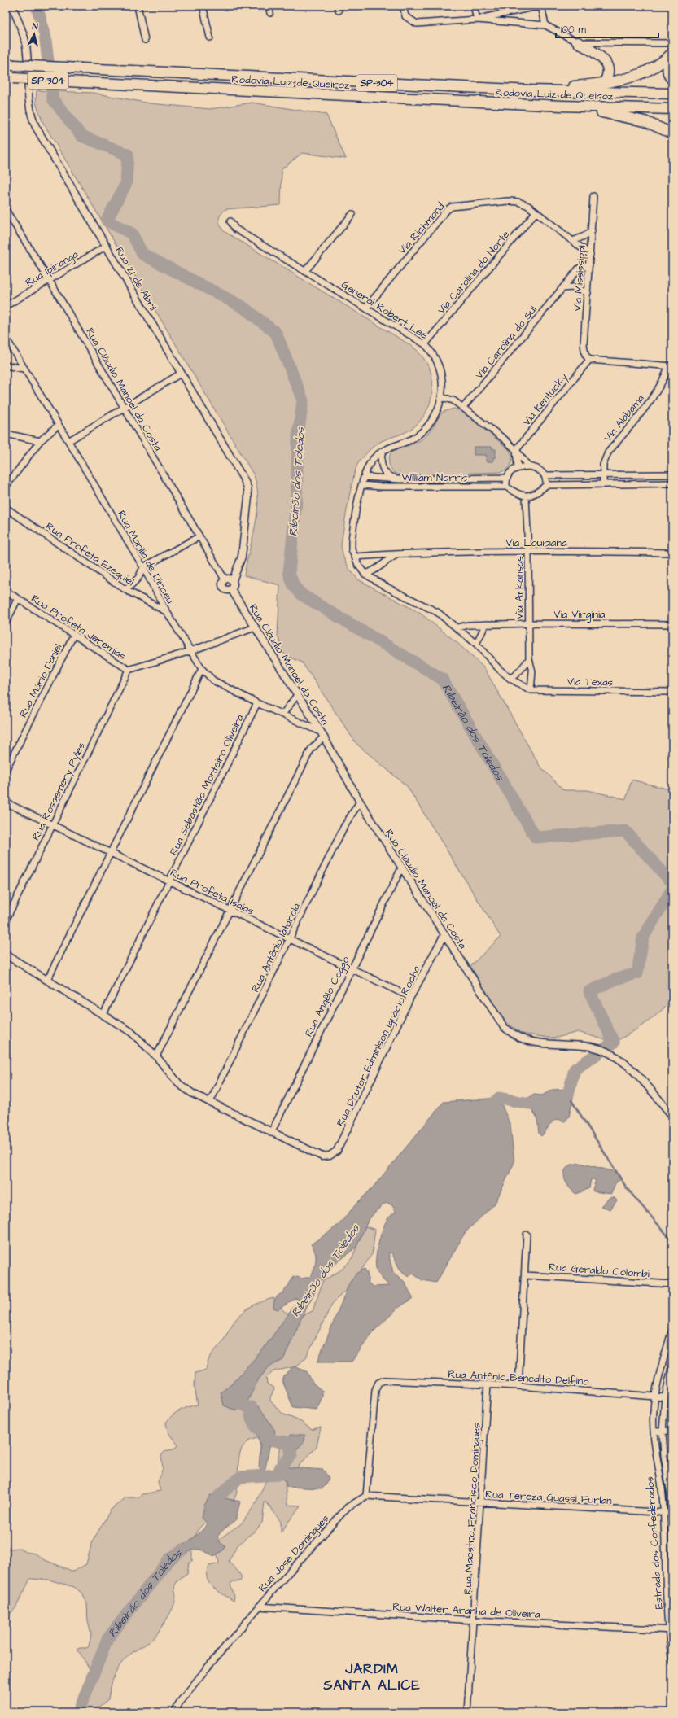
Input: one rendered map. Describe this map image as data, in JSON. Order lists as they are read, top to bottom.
{
  "streets": {
    "highway": ["SP-304", "Rodovia Luiz de Queiroz"],
    "street": [
      "Via Richmond",
      "Rua Ipiranga",
      "Via Carolina do Norte",
      "Rua 21 de Abril",
      "Via Mississippi",
      "General Robert Lee",
      "Via Carolina do Sul",
      "Rua Cláudio Manoel da Costa",
      "Via Kentucky",
      "Via Alabama",
      "William Norris",
      "Via Louisiana",
      "Rua Profeta Ezequiel",
      "Rua Marilia de Dirceu",
      "Via Arkansas",
      "Via Virginia",
      "Rua Profeta Jeremias",
      "Rua Mário Daniel",
      "Via Texas",
      "Rua Sebastião Monteiro Oliveira",
      "Rua Rossemery Pyles",
      "Rua Profeta Isaías",
      "Rua Antônio Iatarola",
      "Rua Angêlo Coggo",
      "Rua Doutor Edminlson Ignácio Rocha",
      "Rua Geraldo Colombi",
      "Rua Antônio Benedito Delfino",
      "Rua Tereza Guassi Furlan",
      "Rua Maestro Francisco Domingues",
      "Estrada dos Confederados",
      "Rua José Domingues",
      "Rua Walter Aranha de Oliveira"
    ]
  },
  "crossings": [
    ["Via Richmond", "Via Carolina do Norte"],
    ["Via Richmond", "Via Mississippi"],
    ["Via Richmond", "General Robert Lee"],
    ["Rua Ipiranga", "Rua 21 de Abril"],
    ["Rua Ipiranga", "Rua Cláudio Manoel da Costa"],
    ["Via Carolina do Norte", "General Robert Lee"],
    ["Rua 21 de Abril", "Rua Cláudio Manoel da Costa"],
    ["Via Mississippi", "Via Carolina do Sul"],
    ["Via Mississippi", "Via Kentucky"],
    ["General Robert Lee", "William Norris"],
    ["General Robert Lee", "Via Louisiana"],
    ["General Robert Lee", "Via Virginia"],
    ["General Robert Lee", "Via Texas"],
    ["Rua Cláudio Manoel da Costa", "Rua Marilia de Dirceu"],
    ["Rua Cláudio Manoel da Costa", "Rua Profeta Jeremias"],
    ["Rua Cláudio Manoel da Costa", "Rua Antônio Iatarola"],
    ["Rua Cláudio Manoel da Costa", "Rua Angêlo Coggo"],
    ["Rua Cláudio Manoel da Costa", "Rua Doutor Edminlson Ignácio Rocha"],
    ["William Norris", "Via Arkansas"],
    ["Via Louisiana", "Via Arkansas"],
    ["Rua Profeta Ezequiel", "Rua Marilia de Dirceu"],
    ["Rua Marilia de Dirceu", "Rua Profeta Jeremias"],
    ["Rua Marilia de Dirceu", "Rua Sebastião Monteiro Oliveira"],
    ["Via Arkansas", "Via Virginia"],
    ["Via Arkansas", "Via Texas"],
    ["Rua Profeta Jeremias", "Rua Mário Daniel"],
    ["Rua Profeta Jeremias", "Rua Rossemery Pyles"],
    ["Rua Sebastião Monteiro Oliveira", "Rua Profeta Isaías"],
    ["Rua Rossemery Pyles", "Rua Profeta Isaías"],
    ["Rua Profeta Isaías", "Rua Antônio Iatarola"],
    ["Rua Profeta Isaías", "Rua Angêlo Coggo"],
    ["Rua Profeta Isaías", "Rua Doutor Edminlson Ignácio Rocha"],
    ["Rua Angêlo Coggo", "Rua Doutor Edminlson Ignácio Rocha"],
    ["Rua Antônio Benedito Delfino", "Rua Tereza Guassi Furlan"],
    ["Rua Antônio Benedito Delfino", "Rua Maestro Francisco Domingues"],
    ["Rua Antônio Benedito Delfino", "Estrada dos Confederados"],
    ["Rua Antônio Benedito Delfino", "Rua José Domingues"],
    ["Rua Tereza Guassi Furlan", "Rua Maestro Francisco Domingues"],
    ["Rua Tereza Guassi Furlan", "Estrada dos Confederados"],
    ["Rua Tereza Guassi Furlan", "Rua José Domingues"],
    ["Rua Maestro Francisco Domingues", "Rua Walter Aranha de Oliveira"],
    ["Estrada dos Confederados", "Rua Walter Aranha de Oliveira"],
    ["Rua José Domingues", "Rua Walter Aranha de Oliveira"]
  ],
  "districts": ["JARDIM SANTA ALICE"],
  "water": ["Ribeirão dos Toledos"],
  "scale_bar": "100 m",
  "north": "top"
}
